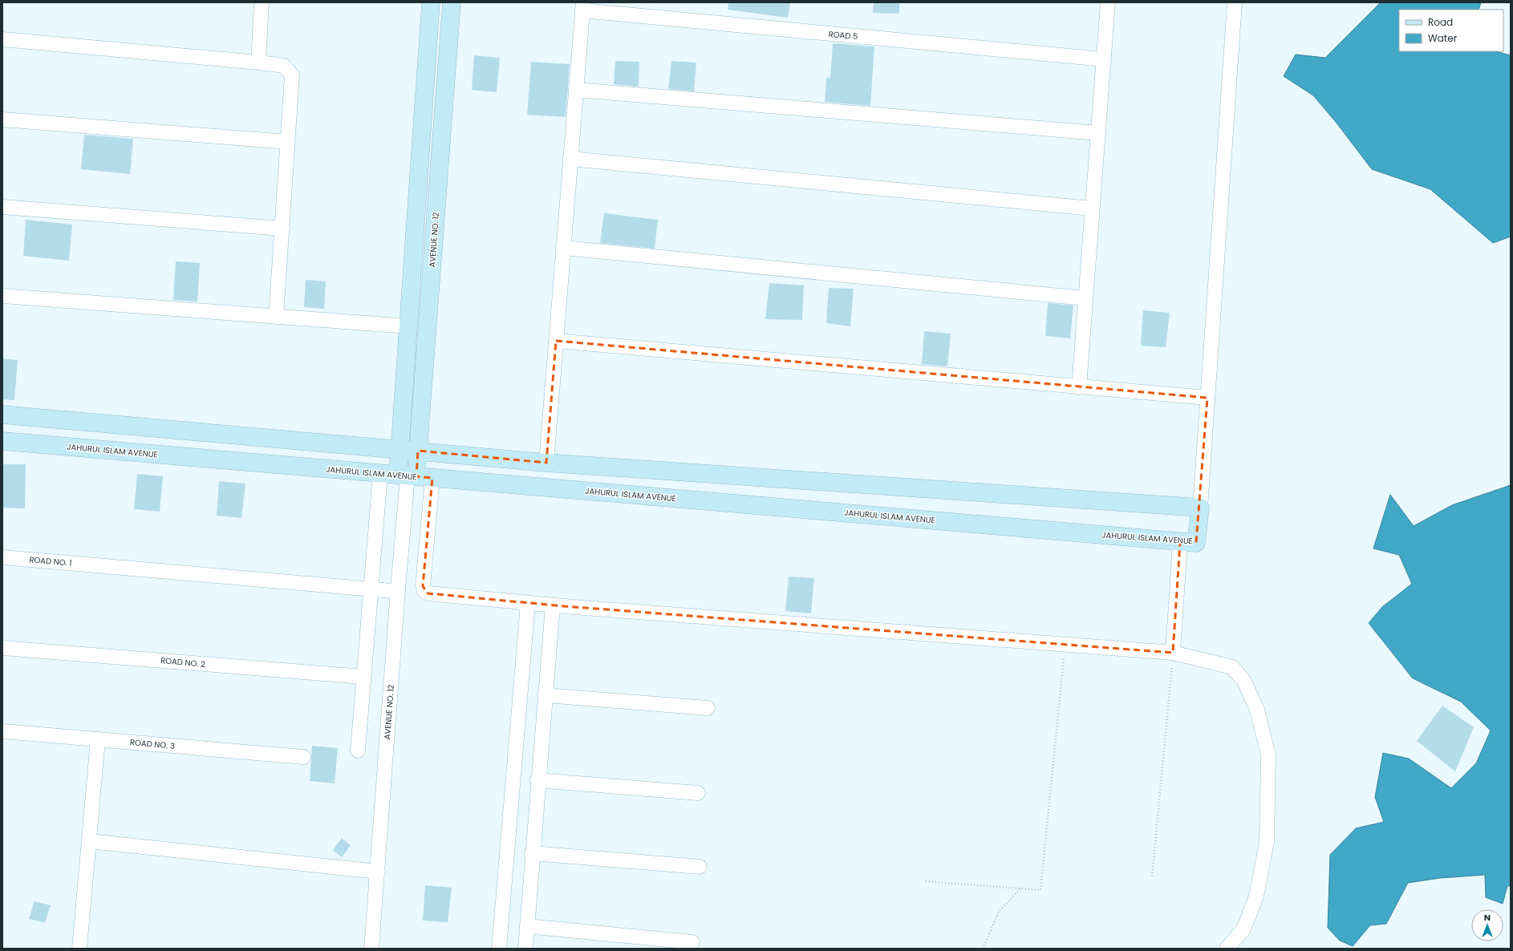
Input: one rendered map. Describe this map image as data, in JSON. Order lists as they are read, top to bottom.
{
  "streets": {
    "street": [
      "ROAD 5",
      "AVENUE NO. 12",
      "JAHURUL ISLAM AVENUE",
      "ROAD NO. 1",
      "ROAD NO. 2",
      "ROAD NO. 3"
    ]
  },
  "crossings": [
    ["AVENUE NO. 12", "JAHURUL ISLAM AVENUE"],
    ["AVENUE NO. 12", "ROAD NO. 1"]
  ],
  "legend": ["Road", "Water"],
  "north": "top"
}
